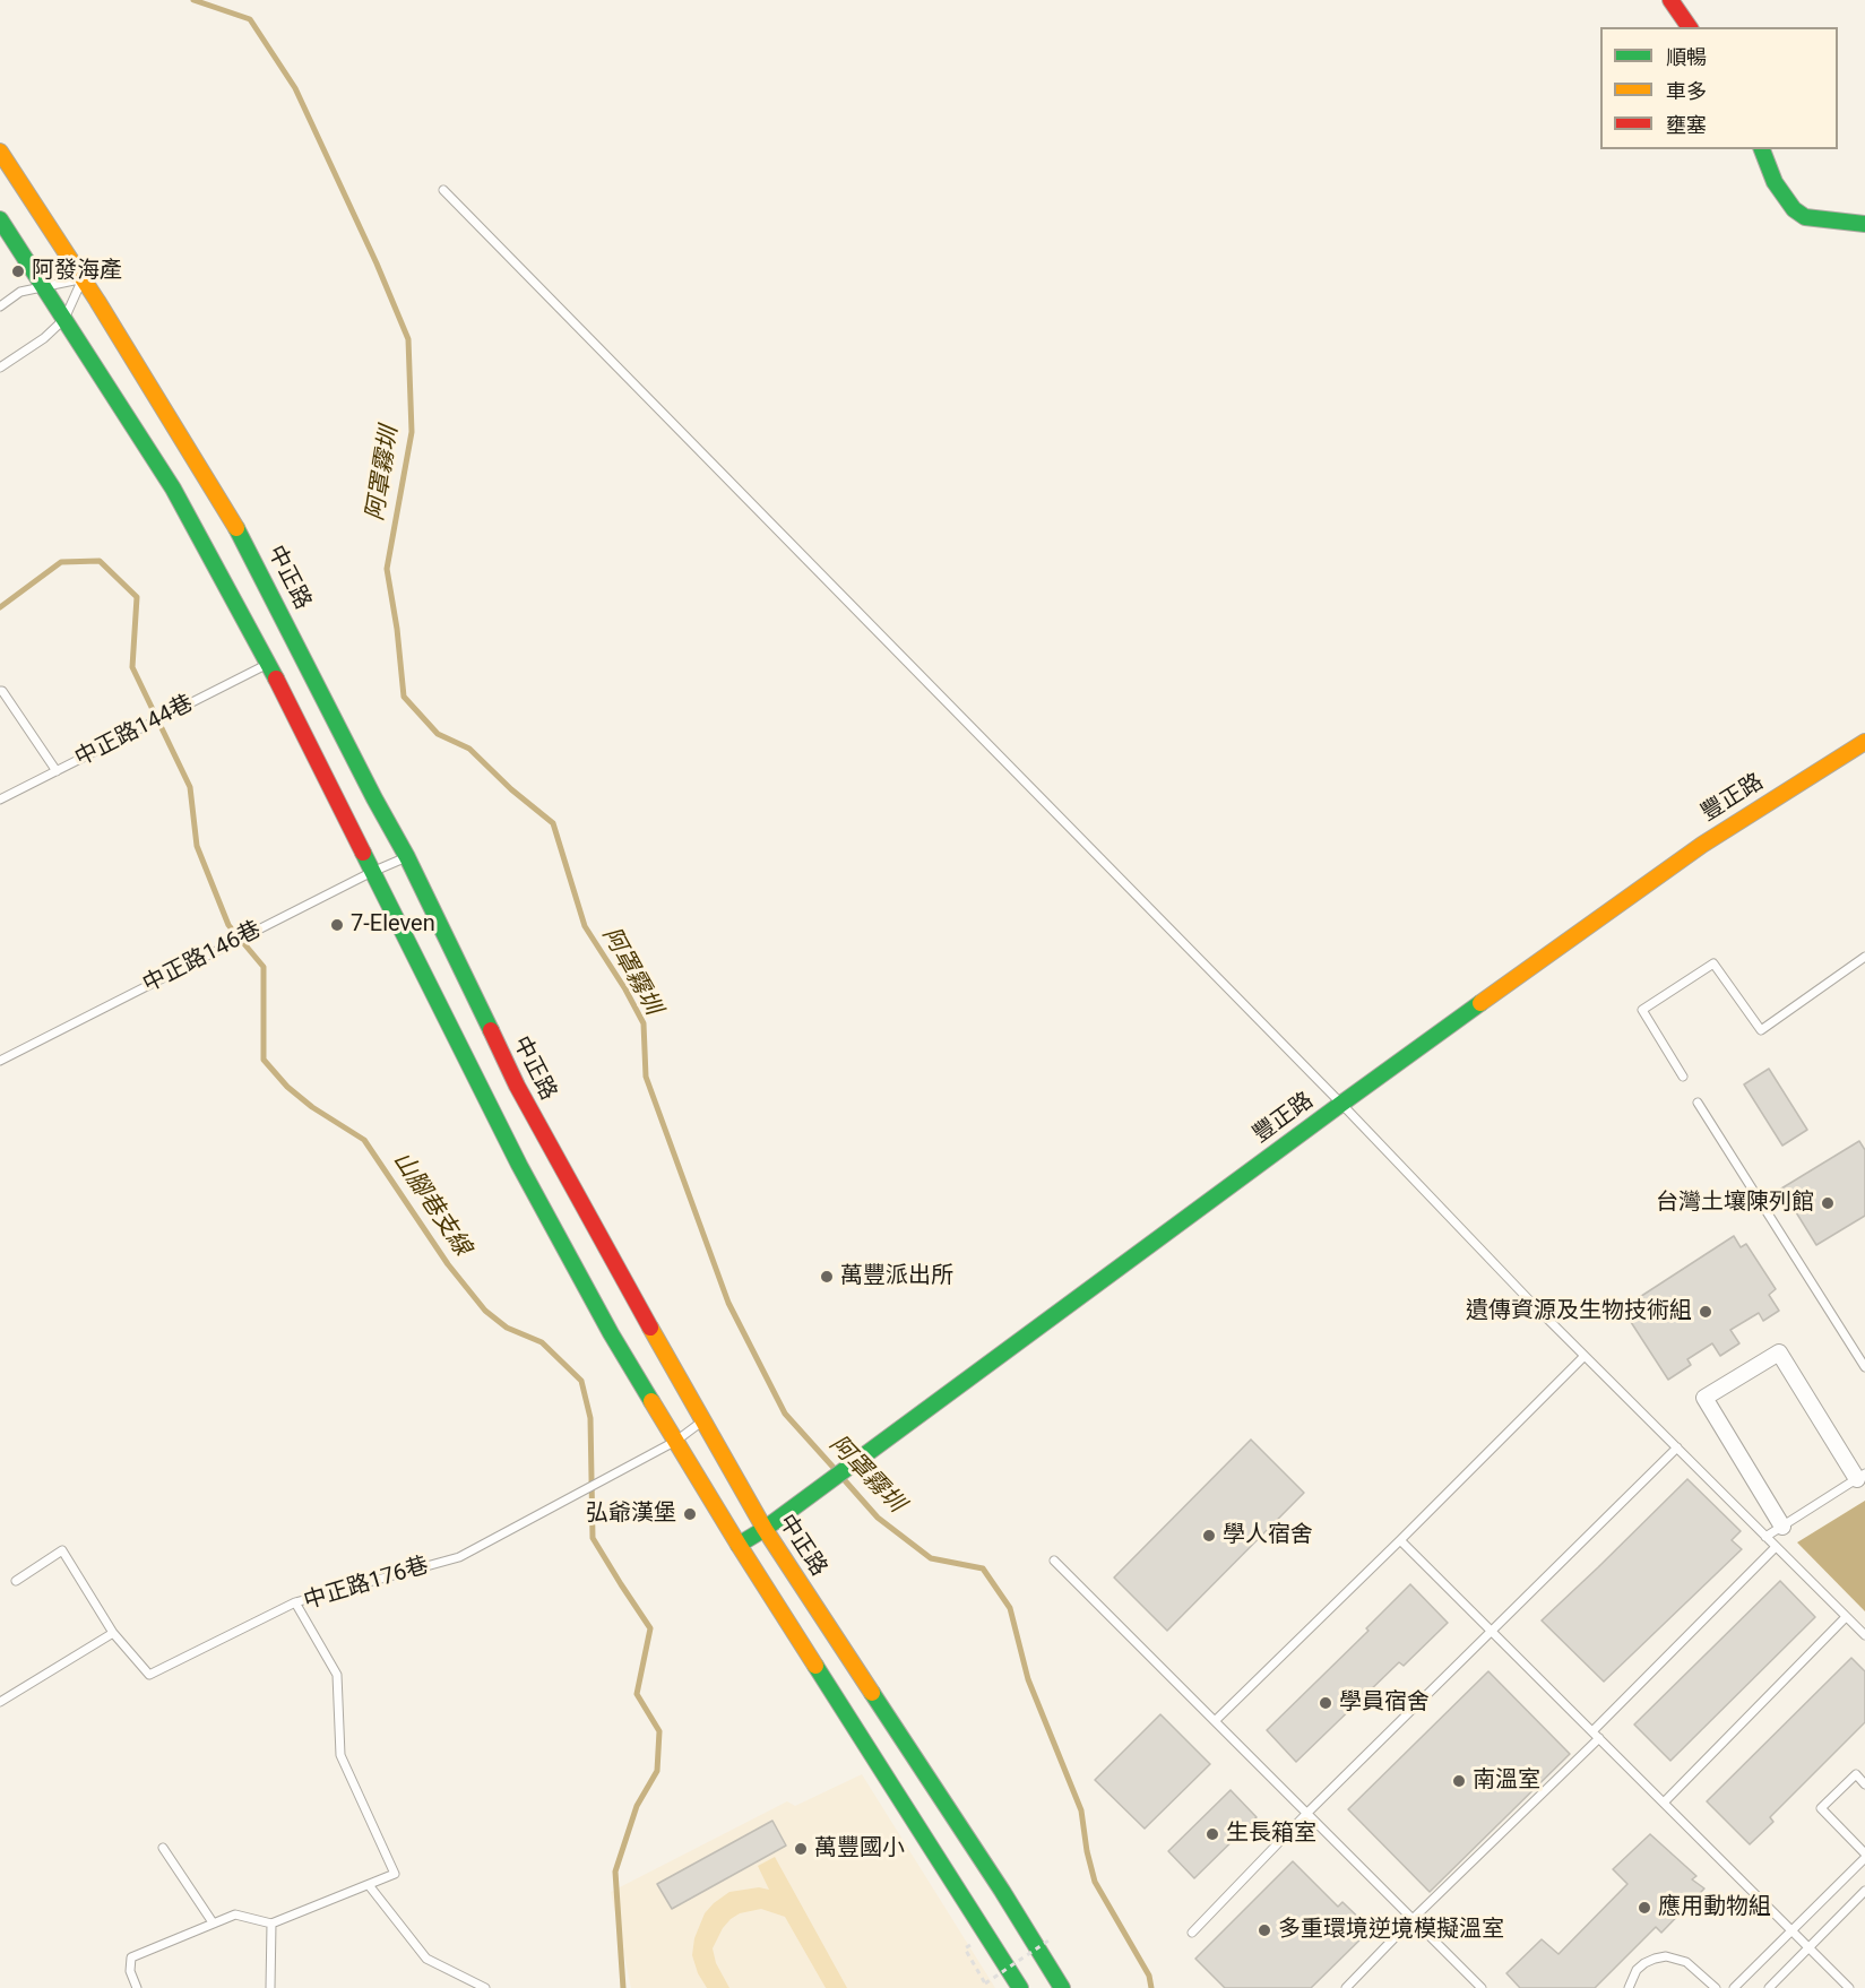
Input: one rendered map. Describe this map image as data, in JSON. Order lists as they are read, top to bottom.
{
  "streets": {
    "main road": ["中正路", "豐正路"],
    "lane": ["中正路144巷", "中正路146巷", "中正路176巷"]
  },
  "crossings": [
    ["中正路", "豐正路"],
    ["中正路", "中正路146巷"],
    ["中正路", "中正路176巷"]
  ],
  "water": ["阿罩霧圳", "山腳巷支線"],
  "places": [
    "阿發海產",
    "7-Eleven",
    "台灣土壤陳列館",
    "萬豐派出所",
    "遺傳資源及生物技術組",
    "弘爺漢堡",
    "學人宿舍",
    "學員宿舍",
    "南溫室",
    "生長箱室",
    "萬豐國小",
    "應用動物組",
    "多重環境逆境模擬溫室"
  ],
  "legend": ["順暢", "車多", "壅塞"]
}
